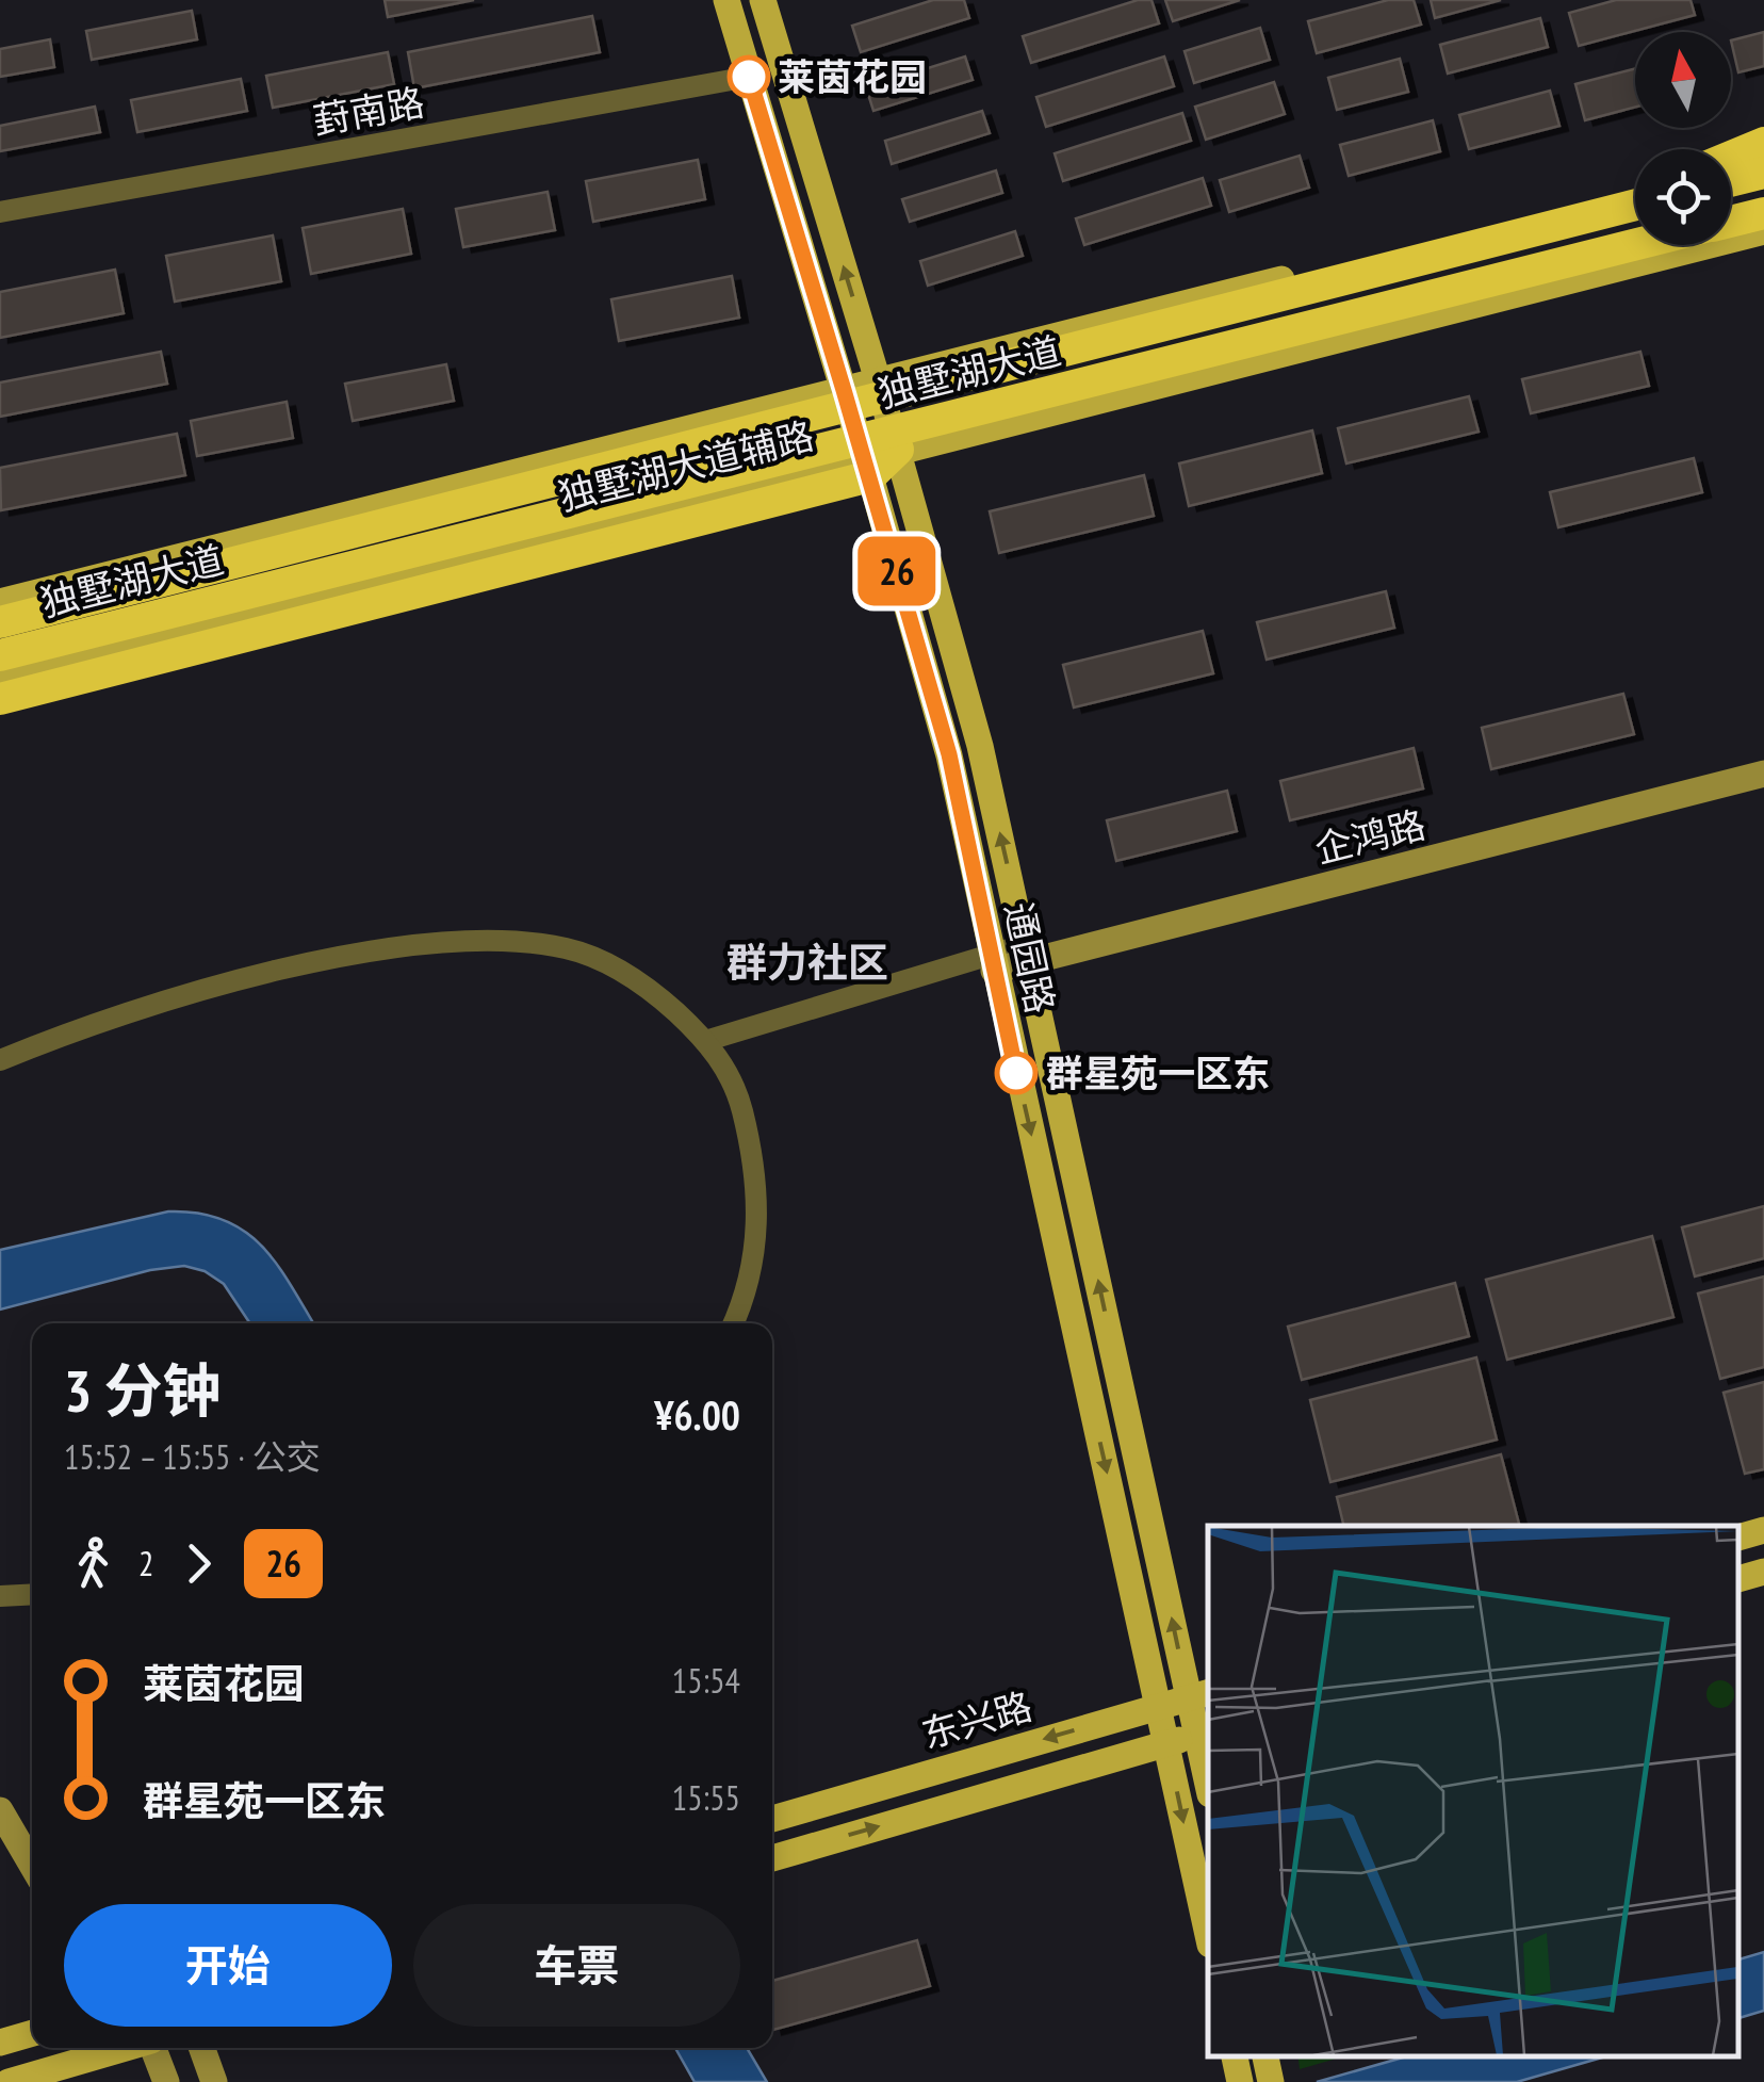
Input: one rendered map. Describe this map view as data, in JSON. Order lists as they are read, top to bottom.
{
  "streets": {
    "highway": ["独墅湖大道"],
    "main road": ["独墅湖大道辅路", "通园路", "东兴路"],
    "street": ["葑南路", "企鸿路"]
  },
  "crossings": [
    ["葑南路", "通园路"],
    ["独墅湖大道辅路", "通园路"],
    ["企鸿路", "通园路"],
    ["通园路", "东兴路"]
  ],
  "districts": ["群力社区"],
  "places": ["莱茵花园", "群星苑一区东"],
  "lines": ["bus line 26"],
  "north": "top",
  "page": {
    "on_map": "26",
    "heading": ["3 分钟", "15:52 – 15:55 · 公交", "¥6.00"],
    "legs": ["2", "26"],
    "list": [
      {
        "name": "莱茵花园",
        "value": "15:54"
      },
      {
        "name": "群星苑一区东",
        "value": "15:55"
      }
    ],
    "buttons": ["开始", "车票"]
  }
}
